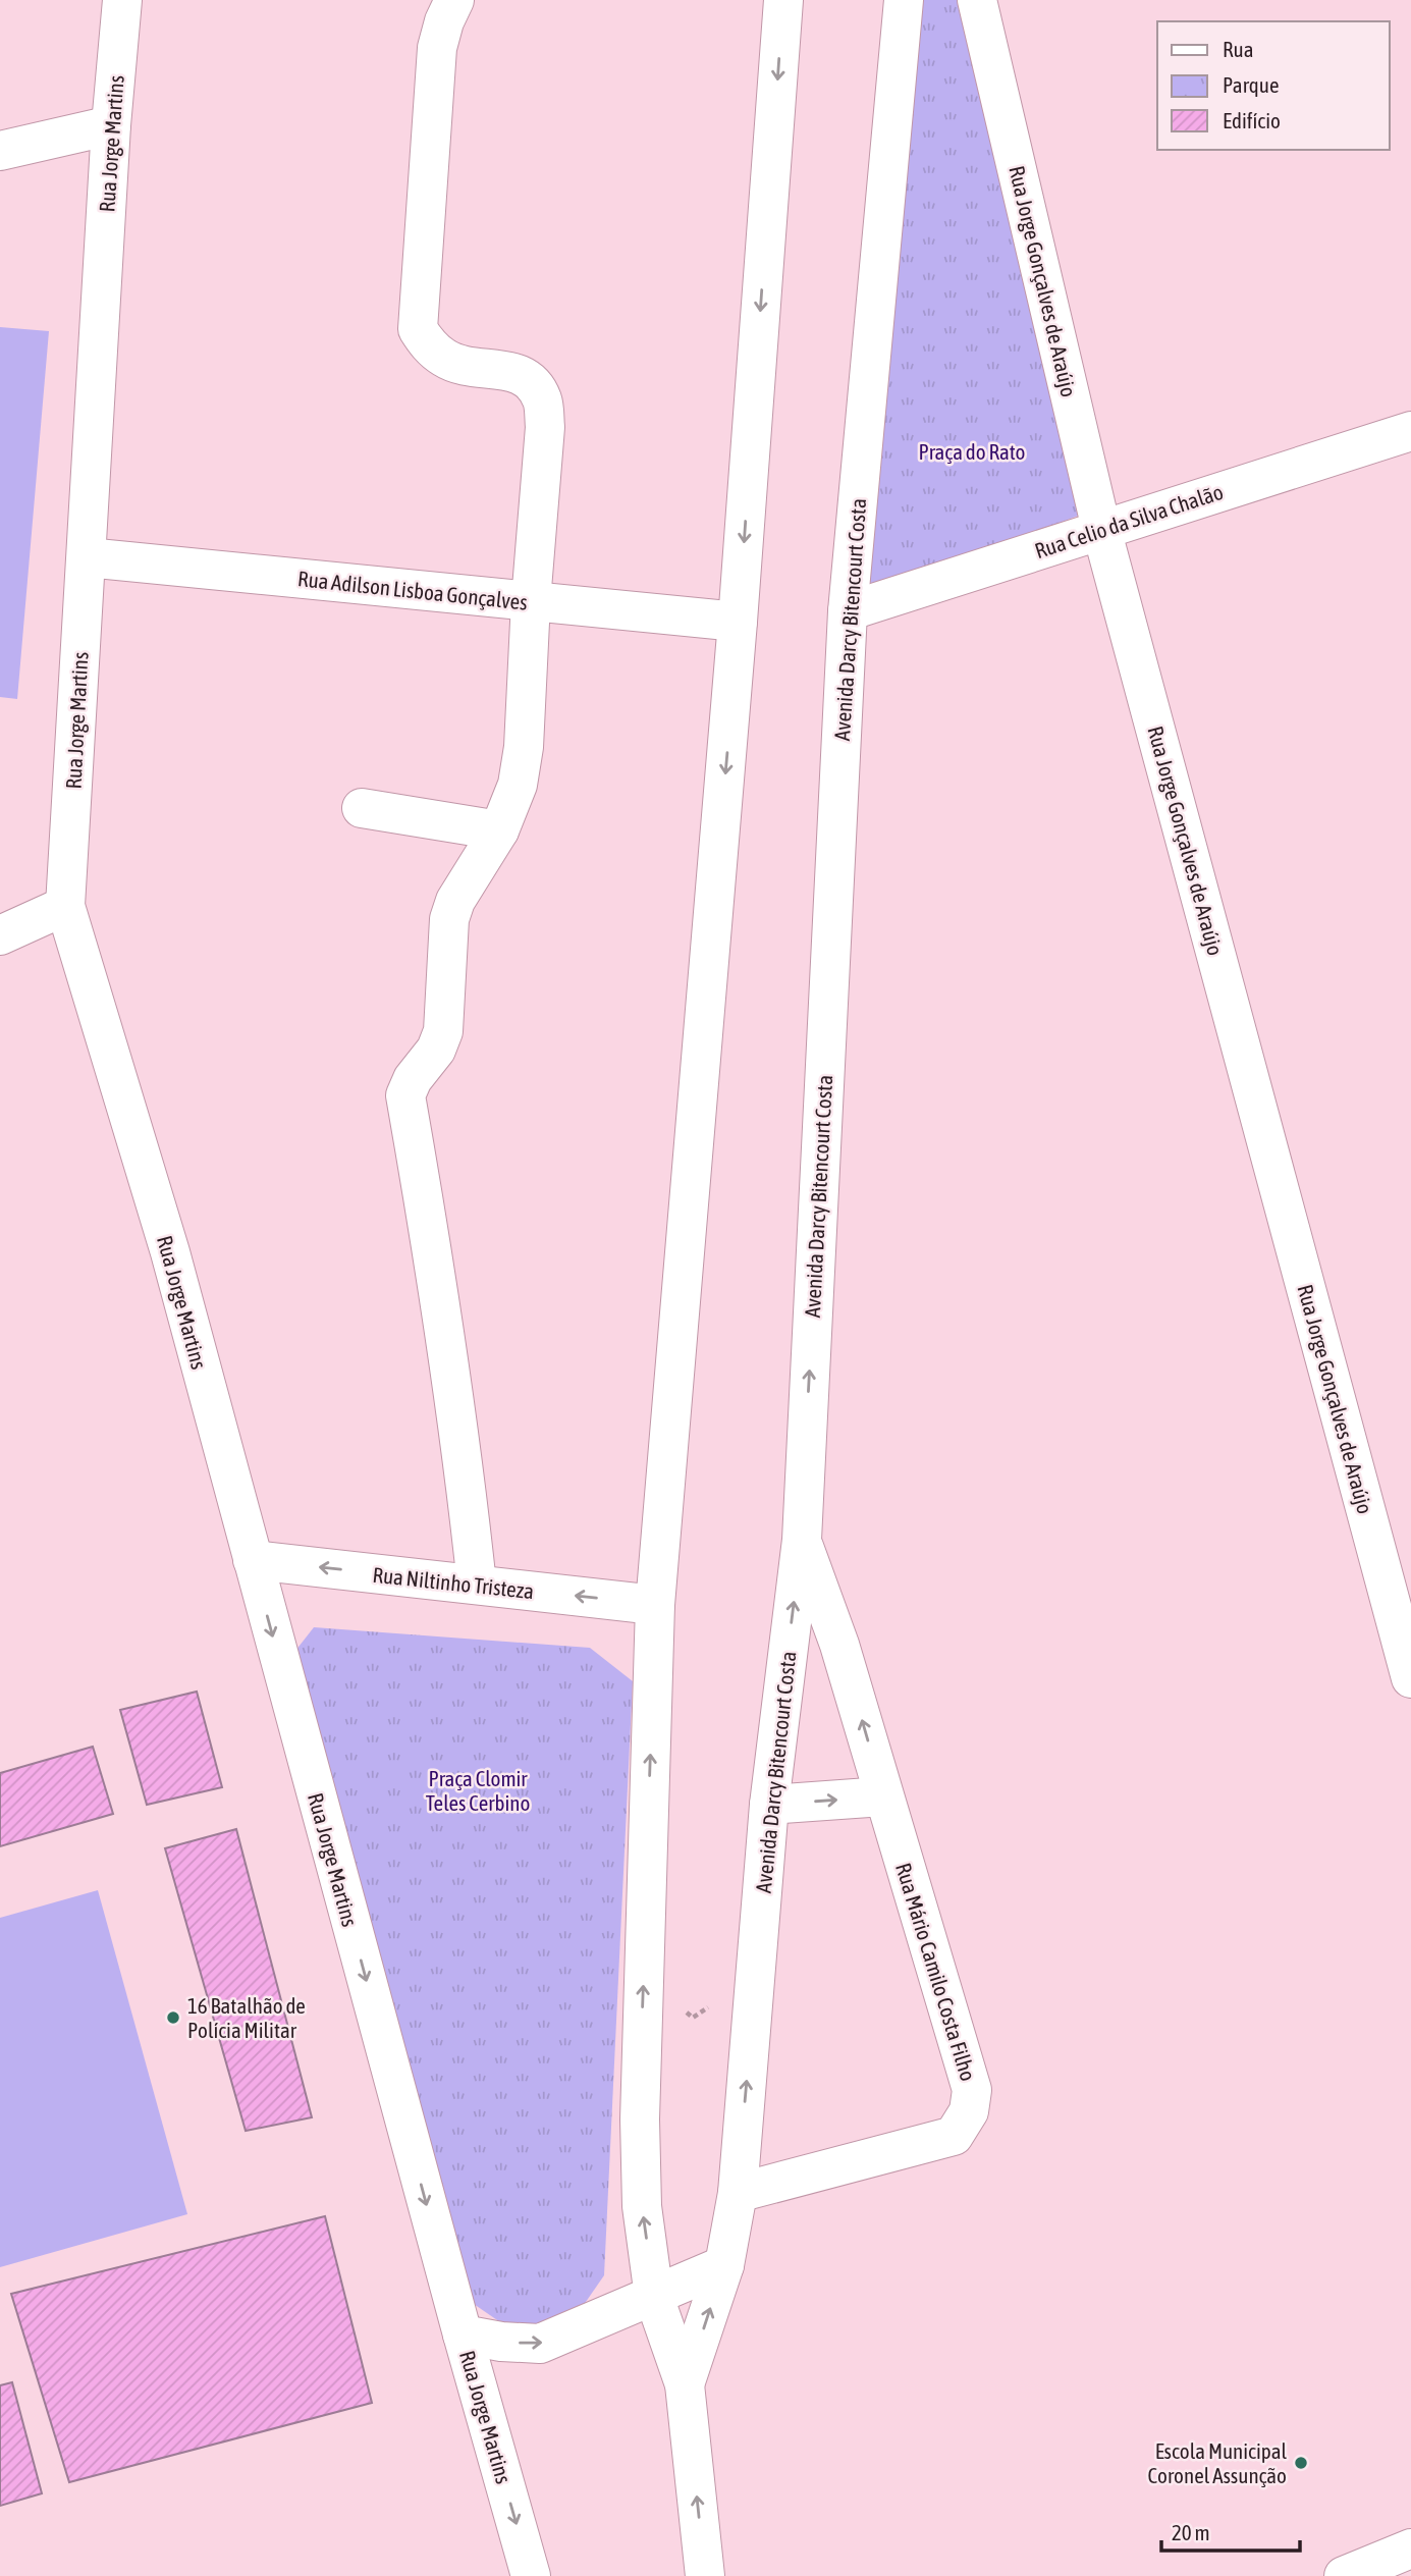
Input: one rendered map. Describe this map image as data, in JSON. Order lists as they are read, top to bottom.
{
  "streets": {
    "street": [
      "Rua Jorge Martins",
      "Rua Jorge Gonçalves de Araújo",
      "Rua Celio da Silva Chalão",
      "Rua Adilson Lisboa Gonçalves",
      "Avenida Darcy Bitencourt Costa",
      "Rua Niltinho Tristeza",
      "Rua Mário Camilo Costa Filho"
    ]
  },
  "crossings": [
    ["Rua Jorge Martins", "Rua Adilson Lisboa Gonçalves"],
    ["Rua Jorge Martins", "Rua Niltinho Tristeza"],
    ["Rua Jorge Gonçalves de Araújo", "Rua Celio da Silva Chalão"],
    ["Rua Celio da Silva Chalão", "Avenida Darcy Bitencourt Costa"],
    ["Rua Adilson Lisboa Gonçalves", "Avenida Darcy Bitencourt Costa"],
    ["Avenida Darcy Bitencourt Costa", "Rua Niltinho Tristeza"],
    ["Avenida Darcy Bitencourt Costa", "Rua Mário Camilo Costa Filho"]
  ],
  "one_way": ["Rua Jorge Martins", "Rua Niltinho Tristeza"],
  "parks": ["Praça do Rato", "Praça Clomir Teles Cerbino"],
  "places": ["16 Batalhão de Polícia Militar", "Escola Municipal Coronel Assunção"],
  "legend": ["Rua", "Parque", "Edifício"],
  "scale_bar": "20 m"
}
